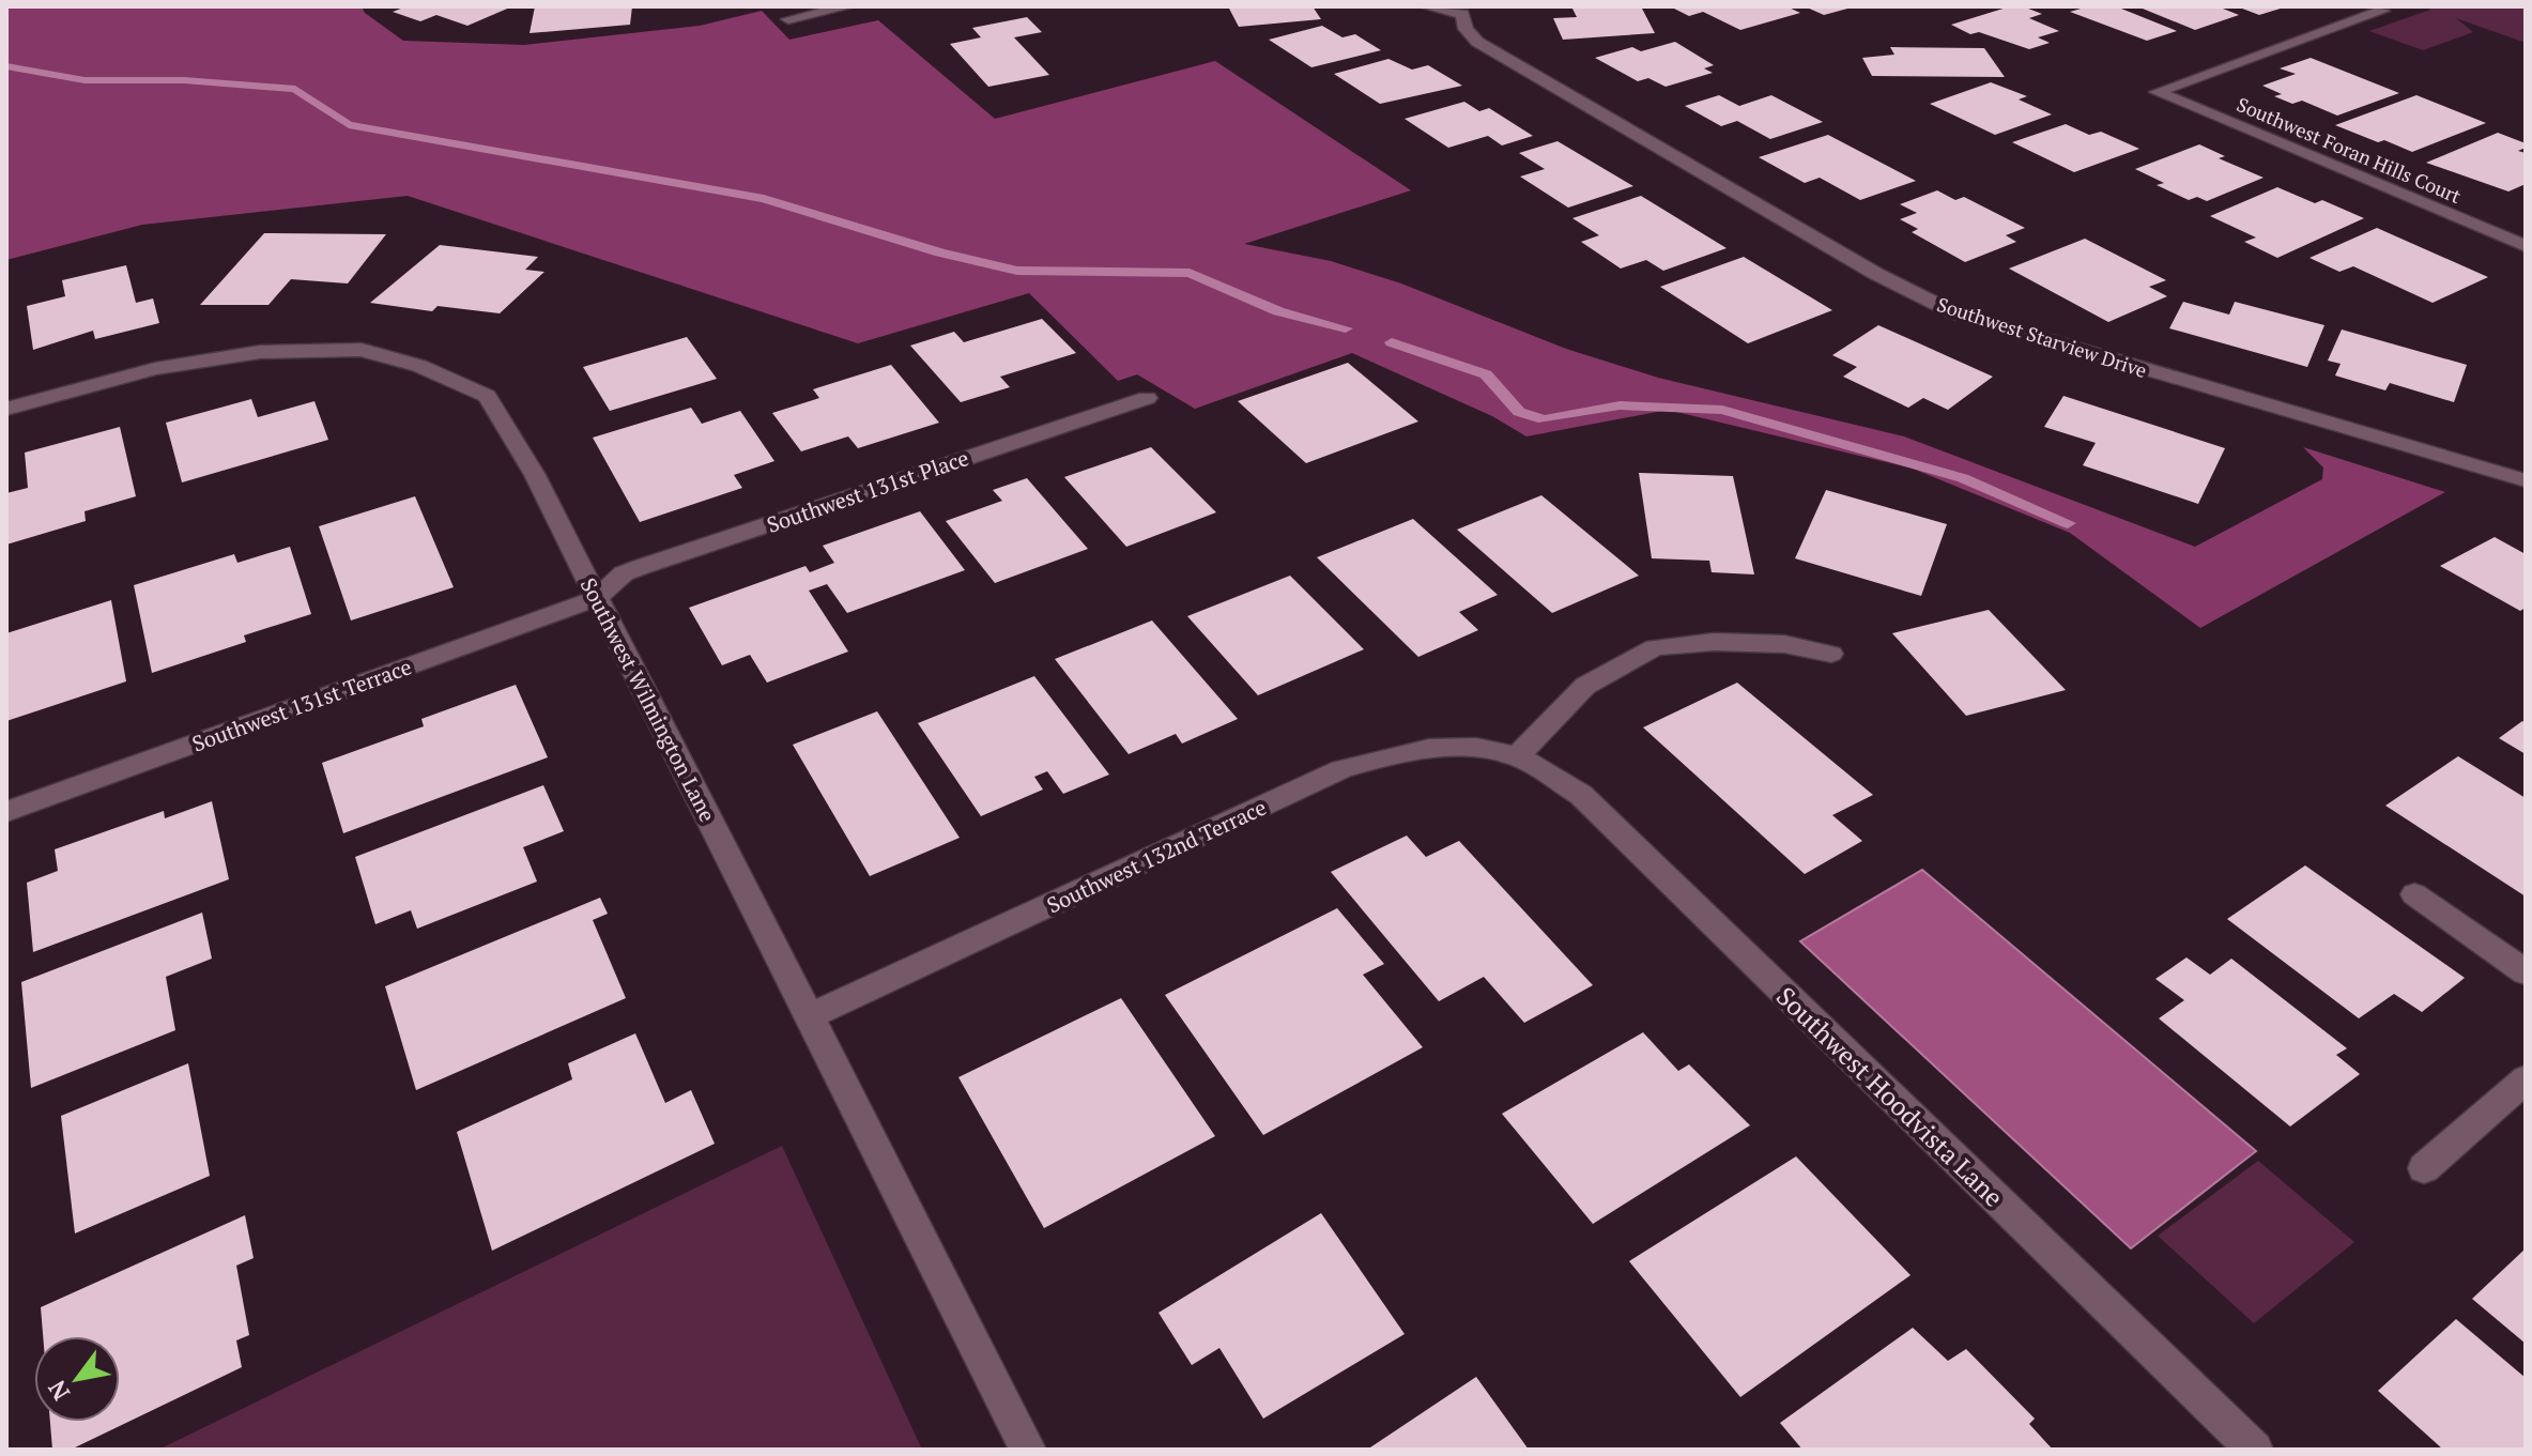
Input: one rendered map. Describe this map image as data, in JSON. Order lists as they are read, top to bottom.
{
  "streets": {
    "street": [
      "Southwest Foran Hills Court",
      "Southwest Starview Drive",
      "Southwest 131st Place",
      "Southwest Wilmington Lane",
      "Southwest 131st Terrace",
      "Southwest 132nd Terrace",
      "Southwest Hoodvista Lane"
    ]
  },
  "crossings": [
    ["Southwest 131st Place", "Southwest Wilmington Lane"],
    ["Southwest 131st Place", "Southwest 131st Terrace"],
    ["Southwest Wilmington Lane", "Southwest 131st Terrace"],
    ["Southwest Wilmington Lane", "Southwest 132nd Terrace"],
    ["Southwest 132nd Terrace", "Southwest Hoodvista Lane"]
  ],
  "north": "bottom left"
}
